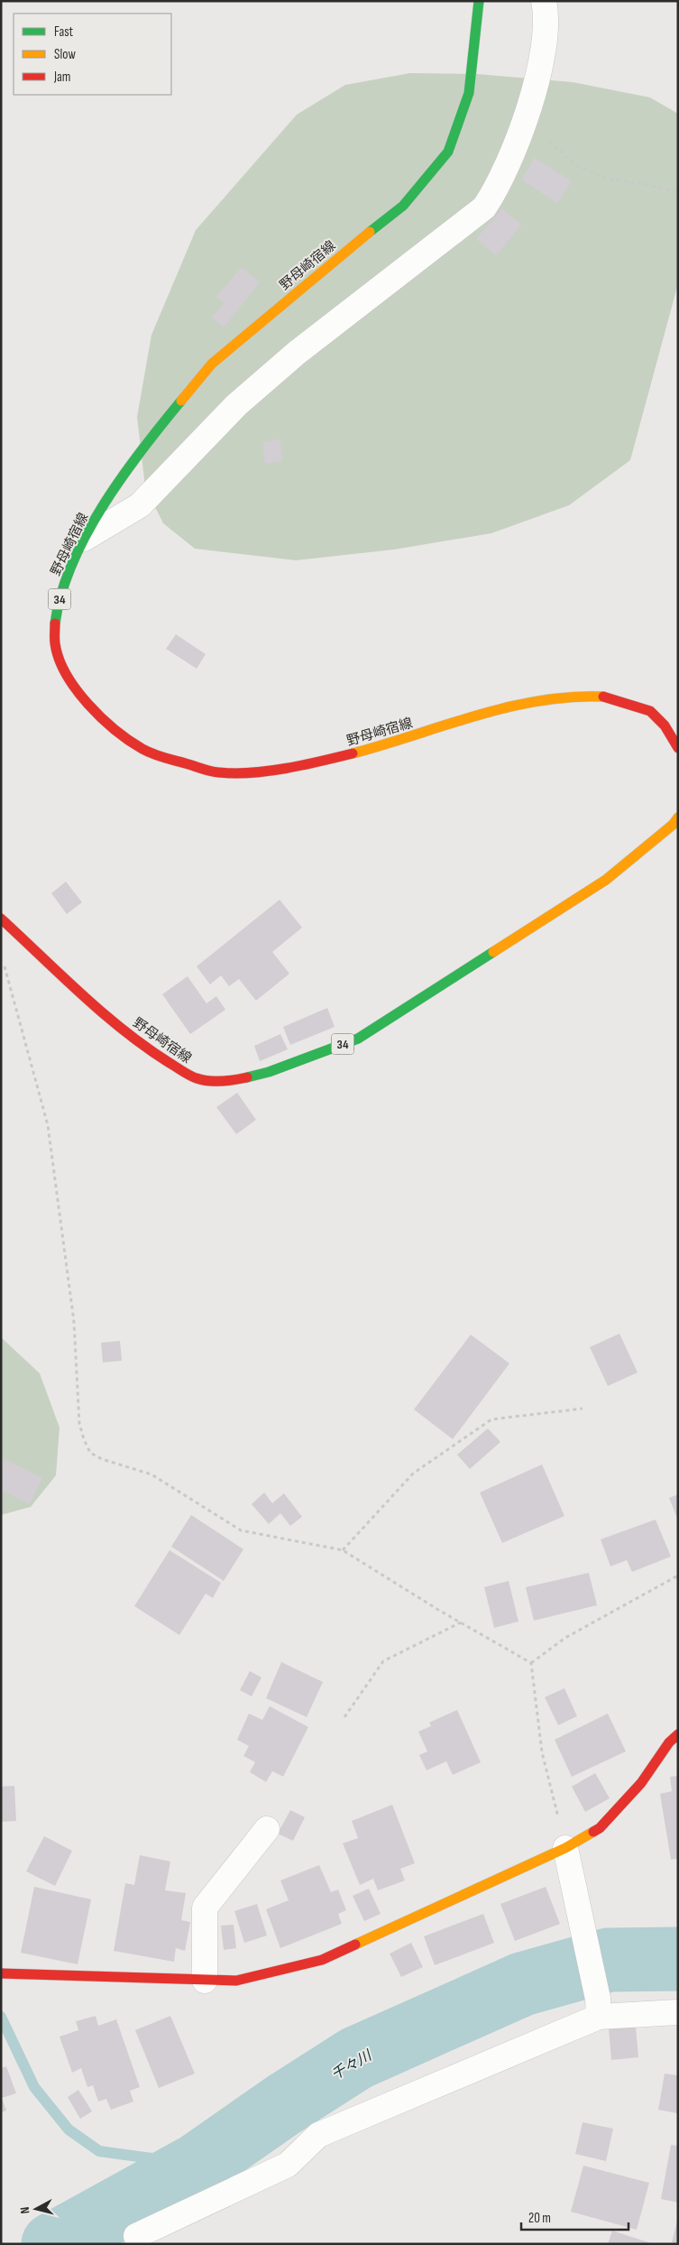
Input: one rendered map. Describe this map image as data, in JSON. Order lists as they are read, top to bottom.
{
  "streets": {
    "main road": ["野母崎宿線", "34"]
  },
  "water": ["千々川"],
  "legend": ["Fast", "Slow", "Jam"],
  "scale_bar": "20 m",
  "north": "left"
}
